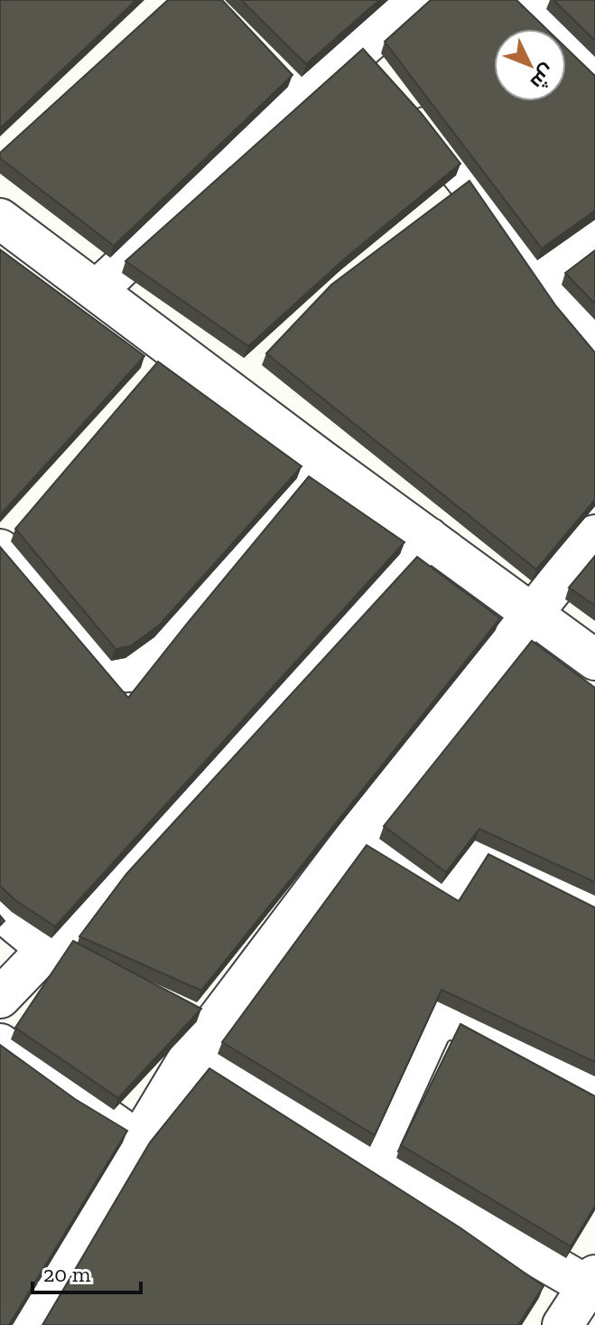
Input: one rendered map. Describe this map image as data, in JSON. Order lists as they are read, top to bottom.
{
  "scale_bar": "20 m",
  "north": "bottom right"
}
